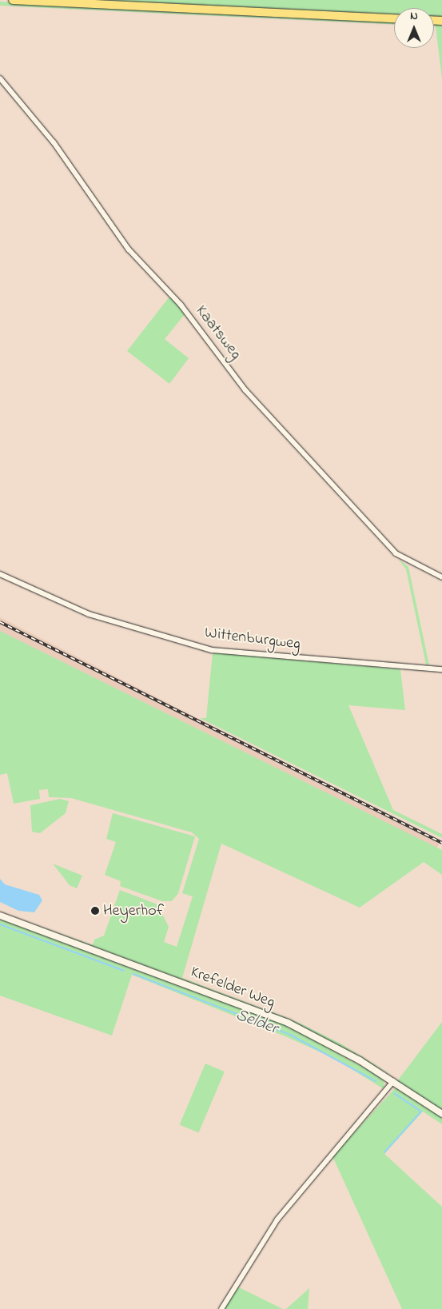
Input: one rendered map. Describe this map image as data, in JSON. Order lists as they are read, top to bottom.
{
  "streets": {
    "street": ["Kaatsweg", "Wittenburgweg", "Krefelder Weg"]
  },
  "water": ["Selder"],
  "places": ["Heyerhof"],
  "north": "top"
}
